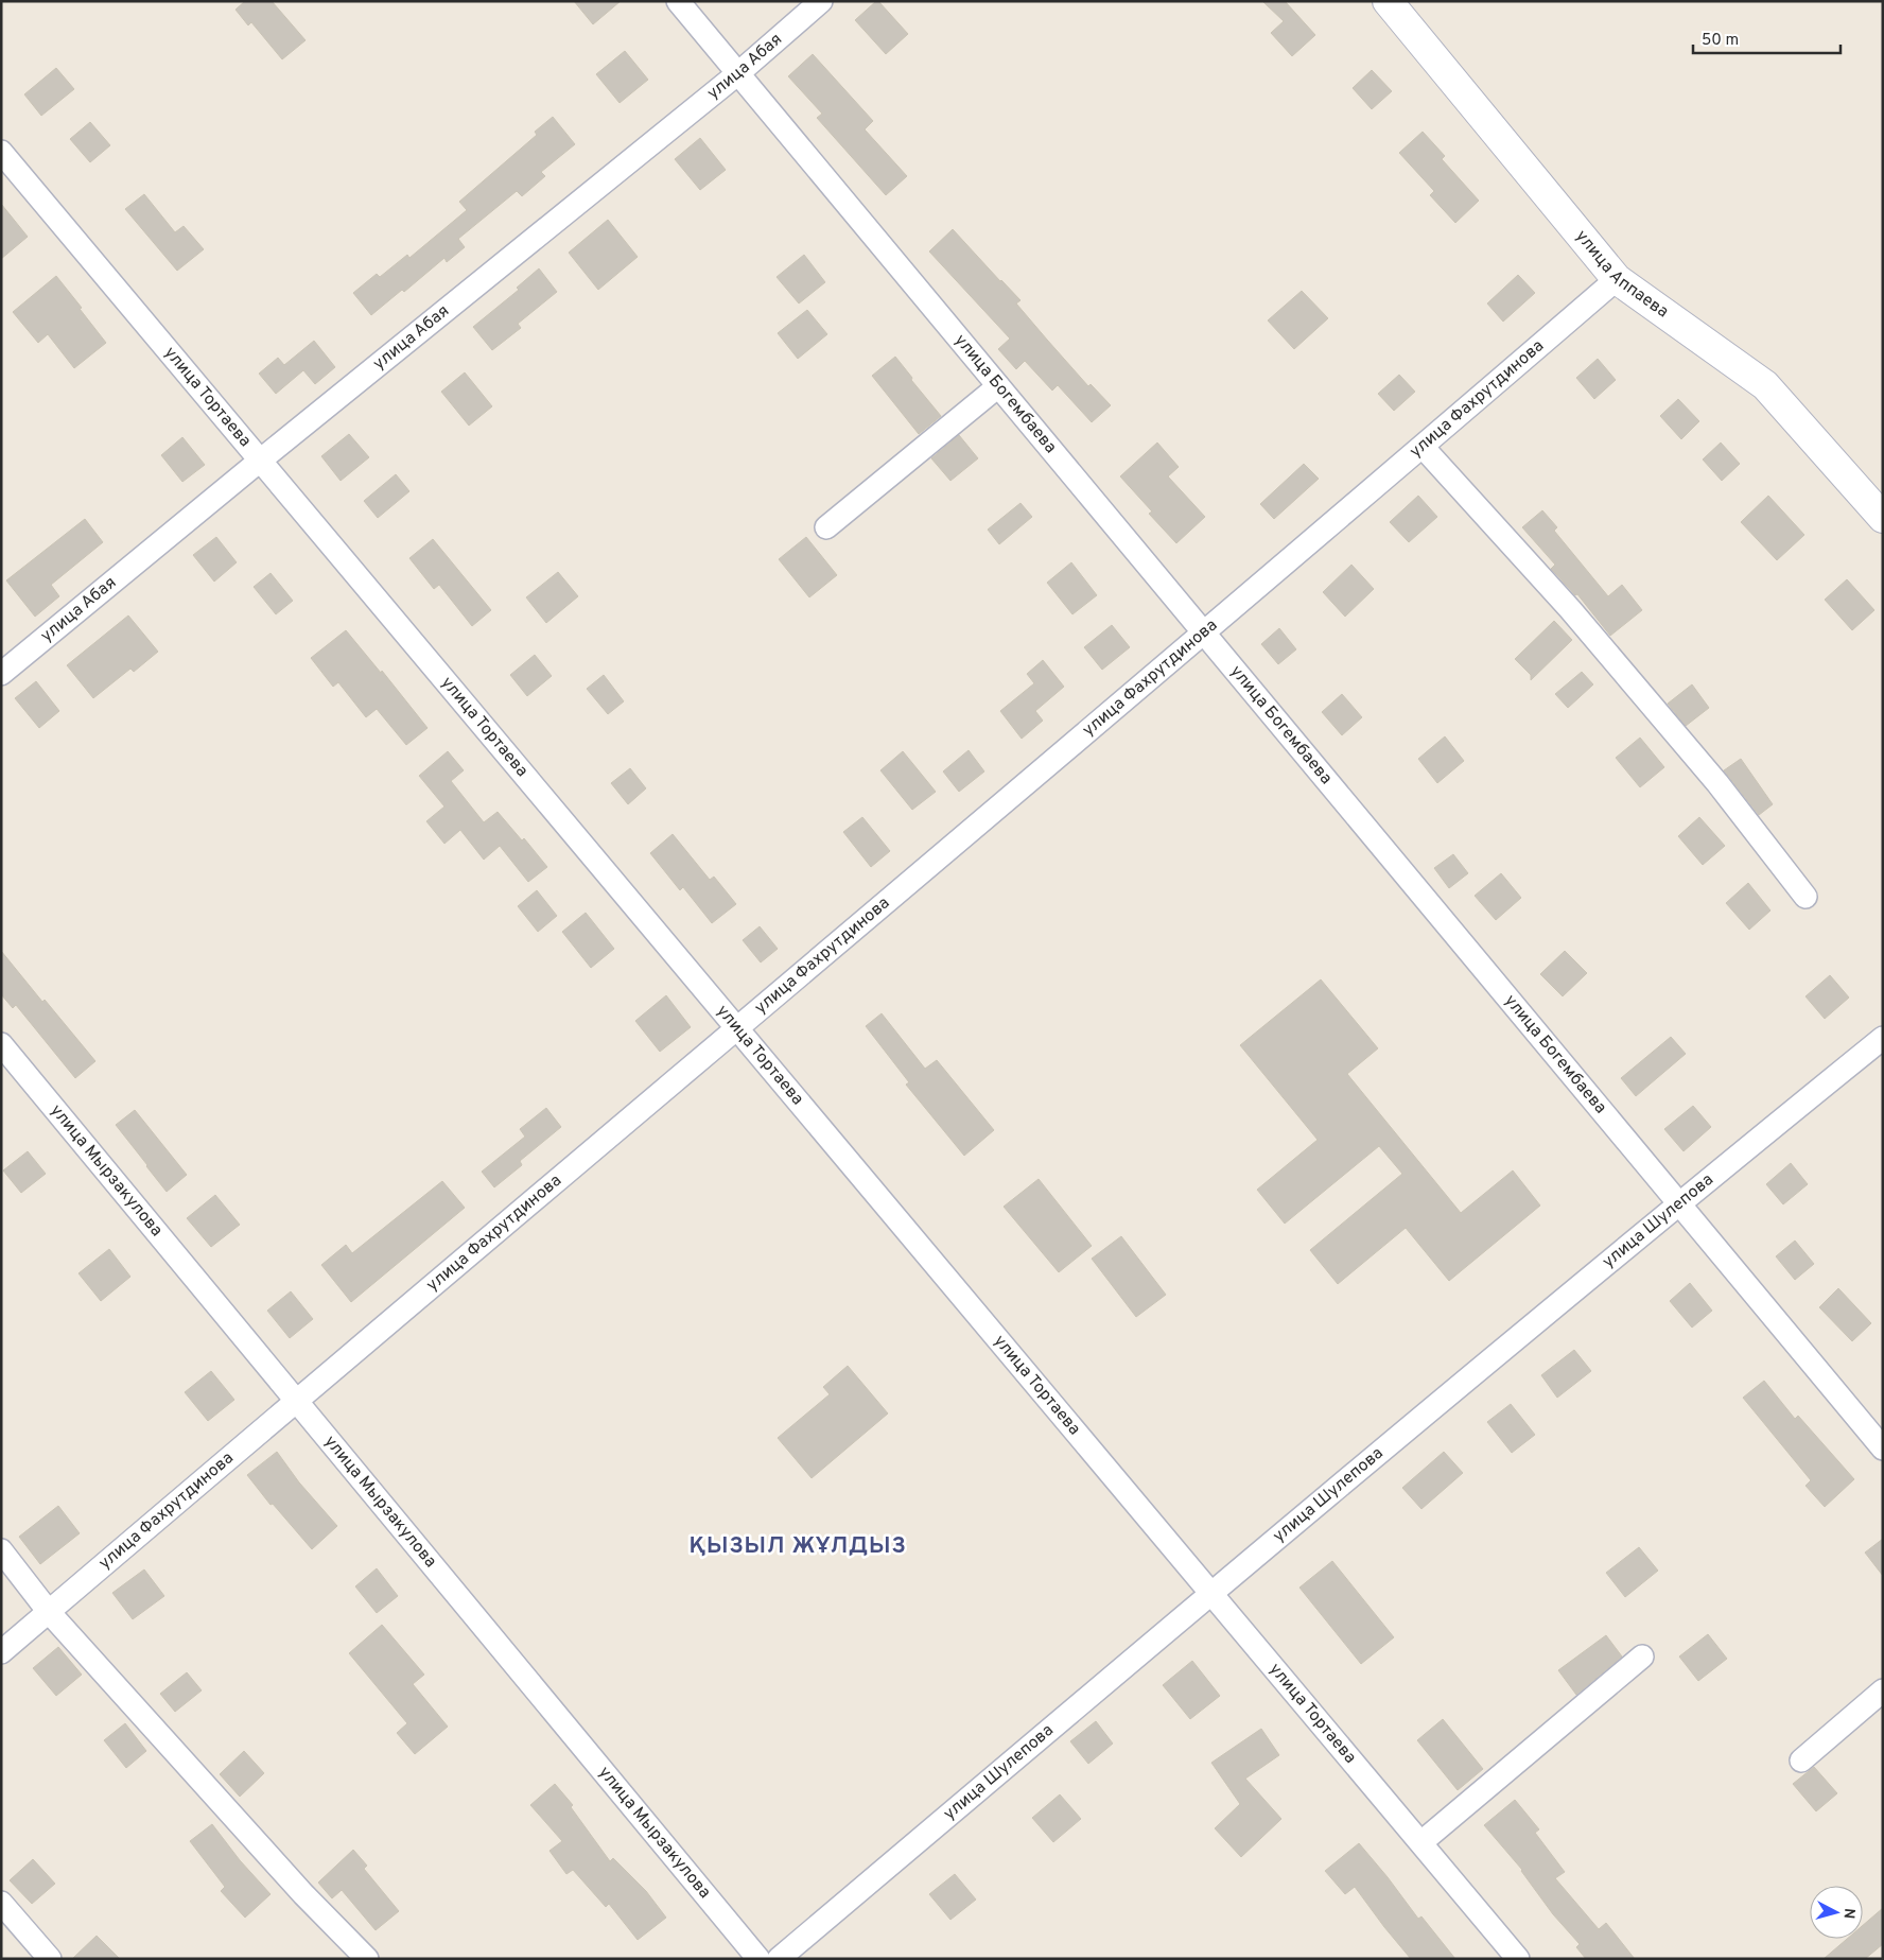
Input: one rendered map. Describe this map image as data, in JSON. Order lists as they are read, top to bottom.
{
  "streets": {
    "main road": ["улица Аппаева"],
    "street": [
      "улица Абая",
      "улица Богембаева",
      "улица Тортаева",
      "улица Фахрутдинова",
      "улица Мырзакулова",
      "улица Шулепова"
    ]
  },
  "crossings": [
    ["улица Абая", "улица Богембаева"],
    ["улица Абая", "улица Тортаева"],
    ["улица Аппаева", "улица Фахрутдинова"],
    ["улица Богембаева", "улица Фахрутдинова"],
    ["улица Богембаева", "улица Шулепова"],
    ["улица Тортаева", "улица Фахрутдинова"],
    ["улица Тортаева", "улица Шулепова"],
    ["улица Фахрутдинова", "улица Мырзакулова"]
  ],
  "districts": ["ҚЫЗЫЛ ЖҰЛДЫЗ"],
  "scale_bar": "50 m",
  "north": "right"
}
